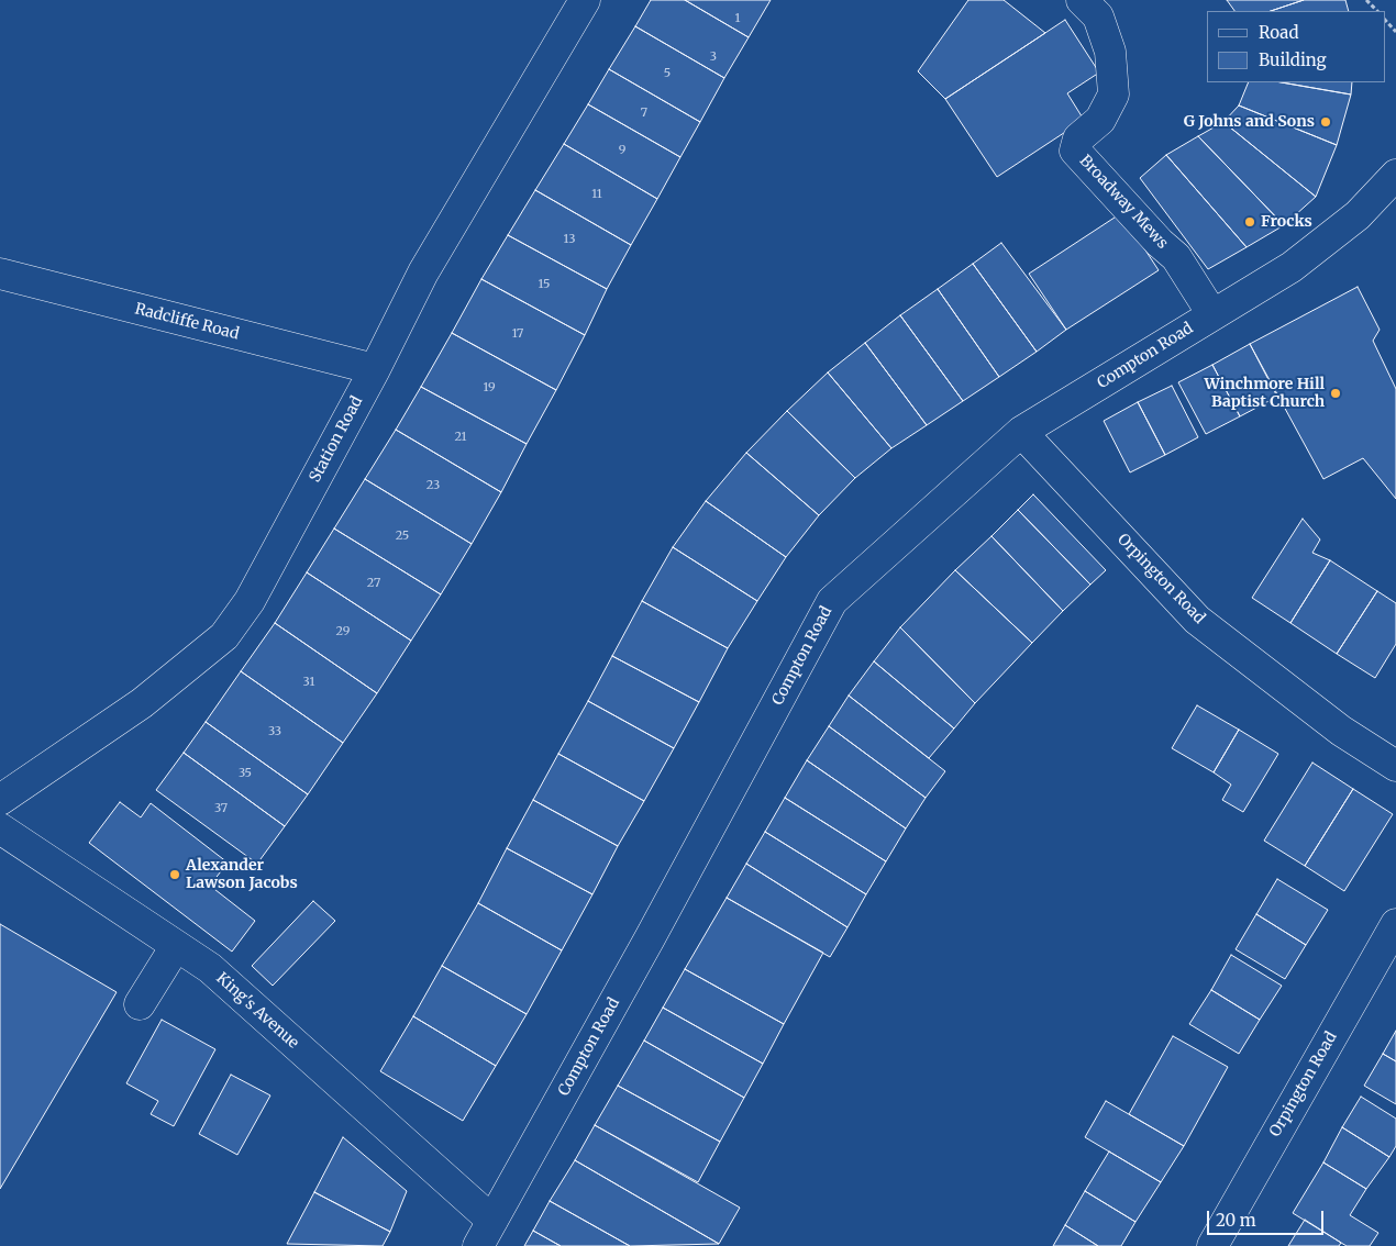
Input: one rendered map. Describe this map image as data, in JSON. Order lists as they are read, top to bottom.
{
  "streets": {
    "street": [
      "Broadway Mews",
      "Radcliffe Road",
      "Compton Road",
      "Station Road",
      "Orpington Road",
      "King's Avenue"
    ]
  },
  "crossings": [
    ["Broadway Mews", "Compton Road"],
    ["Radcliffe Road", "Station Road"],
    ["Compton Road", "Orpington Road"],
    ["Compton Road", "King's Avenue"]
  ],
  "places": [
    "G Johns and Sons",
    "Frocks",
    "Winchmore Hill Baptist Church",
    "Alexander Lawson Jacobs"
  ],
  "house_numbers": [
    "1",
    "3",
    "5",
    "7",
    "9",
    "11",
    "13",
    "15",
    "17",
    "19",
    "21",
    "23",
    "25",
    "27",
    "29",
    "31",
    "33",
    "35",
    "37"
  ],
  "legend": ["Road", "Building"],
  "scale_bar": "20 m"
}
